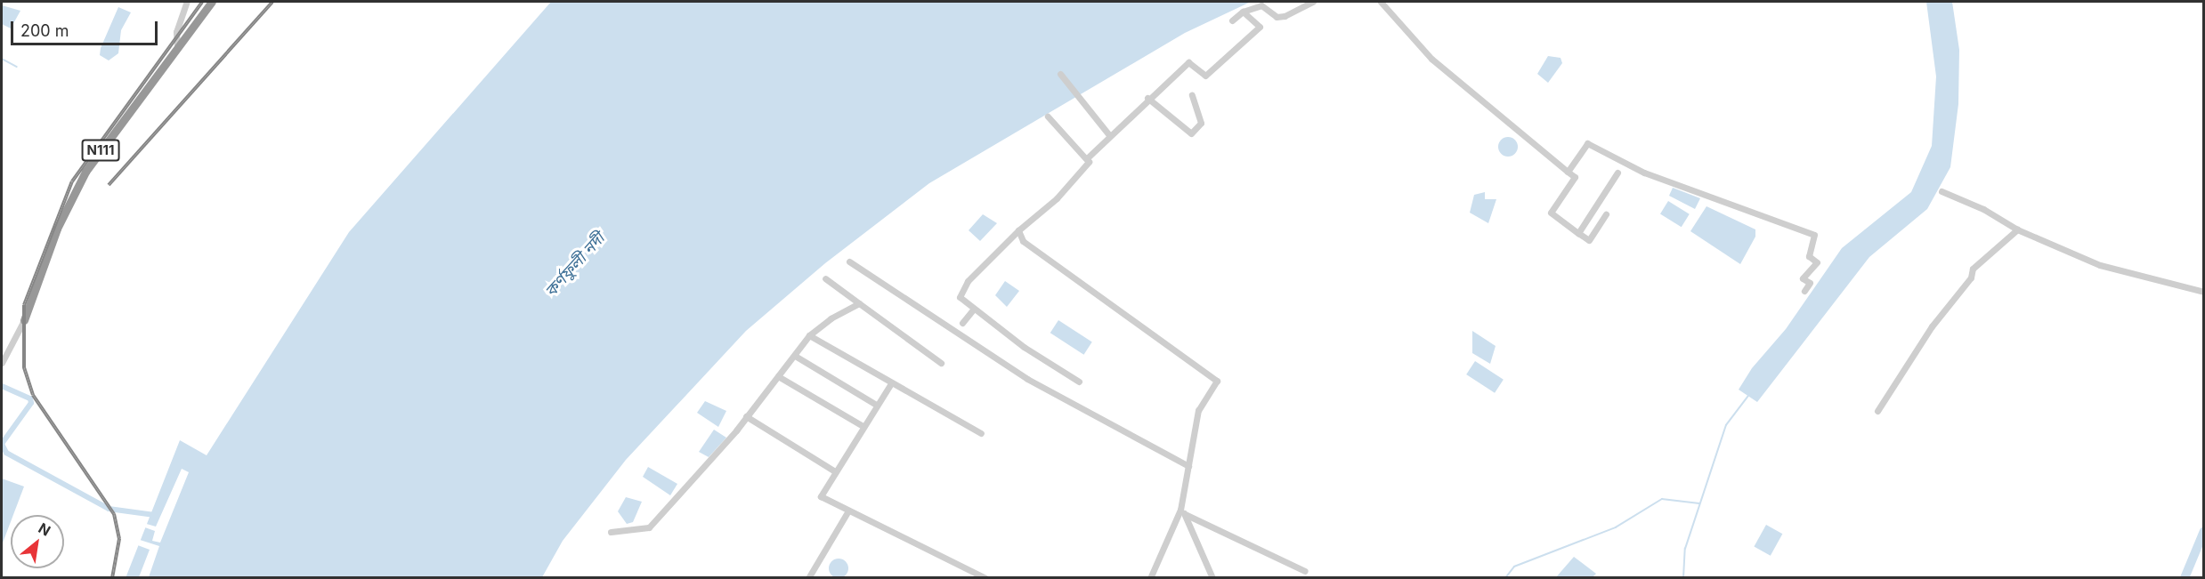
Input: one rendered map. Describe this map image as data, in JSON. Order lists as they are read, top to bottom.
{
  "streets": {
    "highway": ["N111"]
  },
  "water": ["কর্ণফুলী নদী"],
  "scale_bar": "200 m",
  "north": "top right"
}
